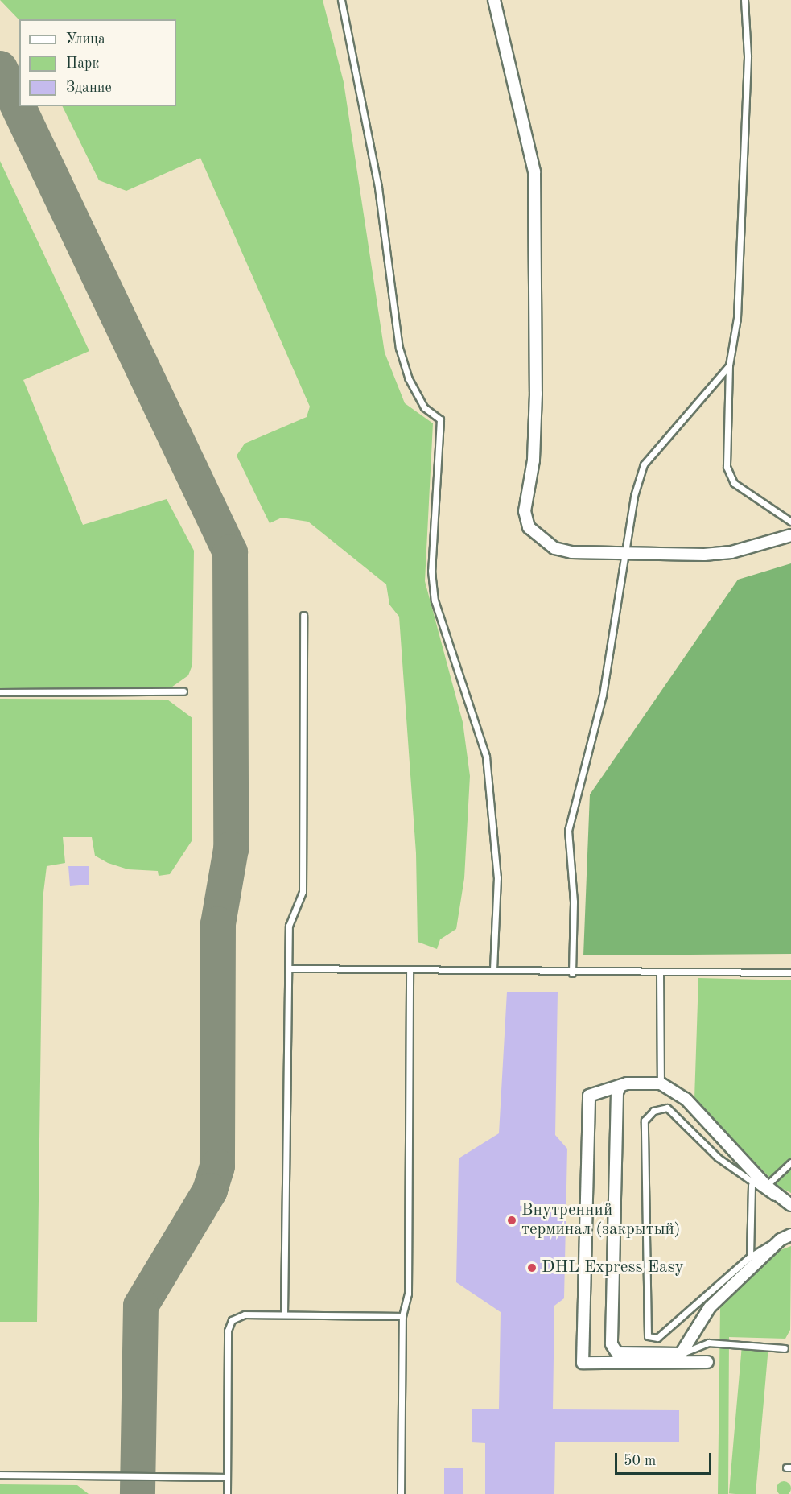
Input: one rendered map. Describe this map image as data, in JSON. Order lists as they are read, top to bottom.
{
  "places": ["Внутренний терминал (закрытый)", "DHL Express Easy"],
  "legend": ["Улица", "Парк", "Здание"],
  "scale_bar": "50 m"
}
